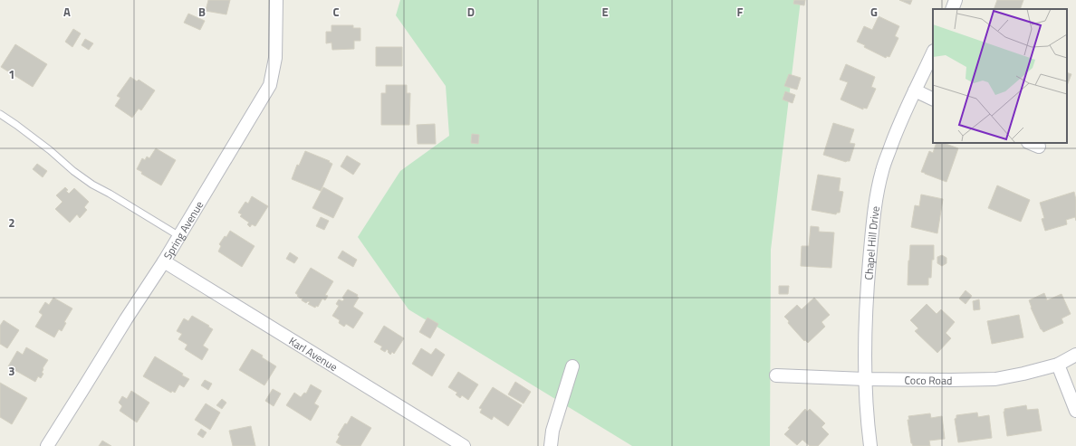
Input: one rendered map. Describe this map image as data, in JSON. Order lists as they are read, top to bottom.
{
  "streets": {
    "street": [
      "Spring Avenue",
      "Chapel Hill Drive",
      "Karl Avenue",
      "Coco Road"
    ]
  },
  "crossings": [
    ["Spring Avenue", "Karl Avenue"],
    ["Chapel Hill Drive", "Coco Road"]
  ],
  "grid": {
    "columns": [
      "A",
      "B",
      "C",
      "D",
      "E",
      "F",
      "G"
    ],
    "rows": ["1", "2", "3"]
  }
}
